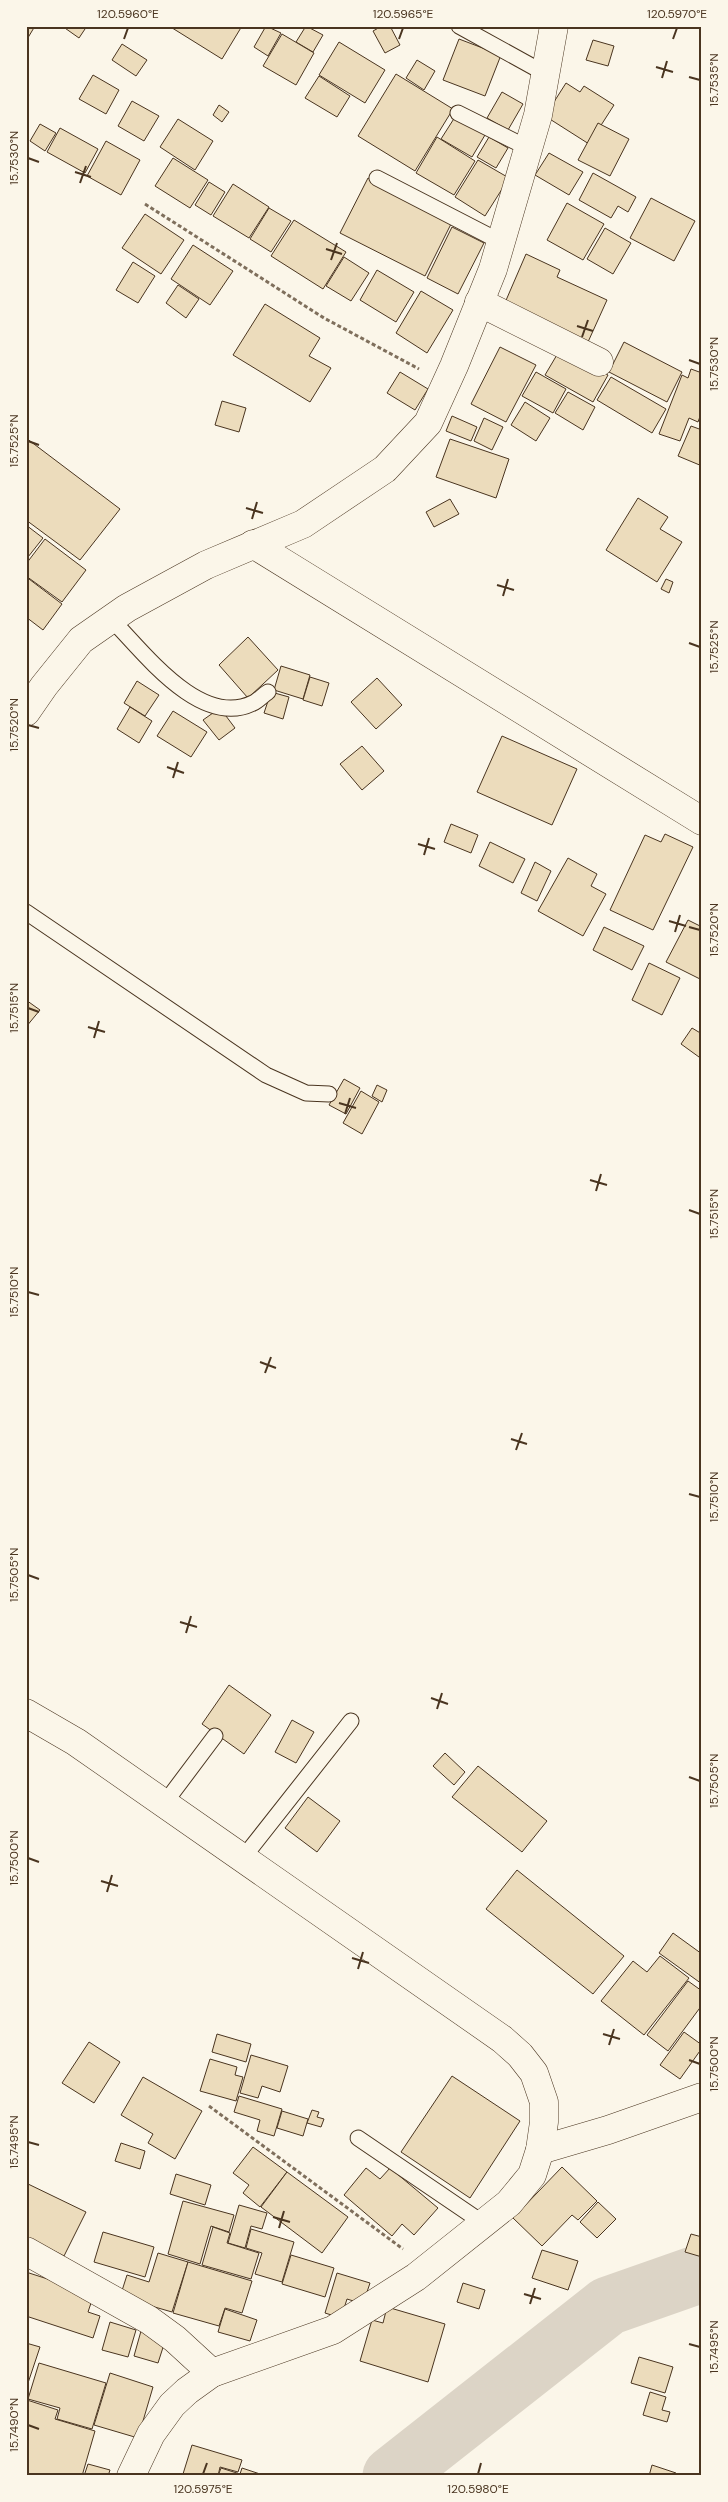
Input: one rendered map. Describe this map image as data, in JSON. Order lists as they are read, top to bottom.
{
  "coordinates": [
    "120.5960°E",
    "120.5965°E",
    "120.5970°E",
    "15.7535°N",
    "15.7530°N",
    "15.7525°N",
    "15.7520°N",
    "15.7515°N",
    "15.7510°N",
    "15.7505°N",
    "15.7500°N",
    "15.7495°N",
    "15.7490°N",
    "120.5975°E",
    "120.5980°E"
  ]
}
